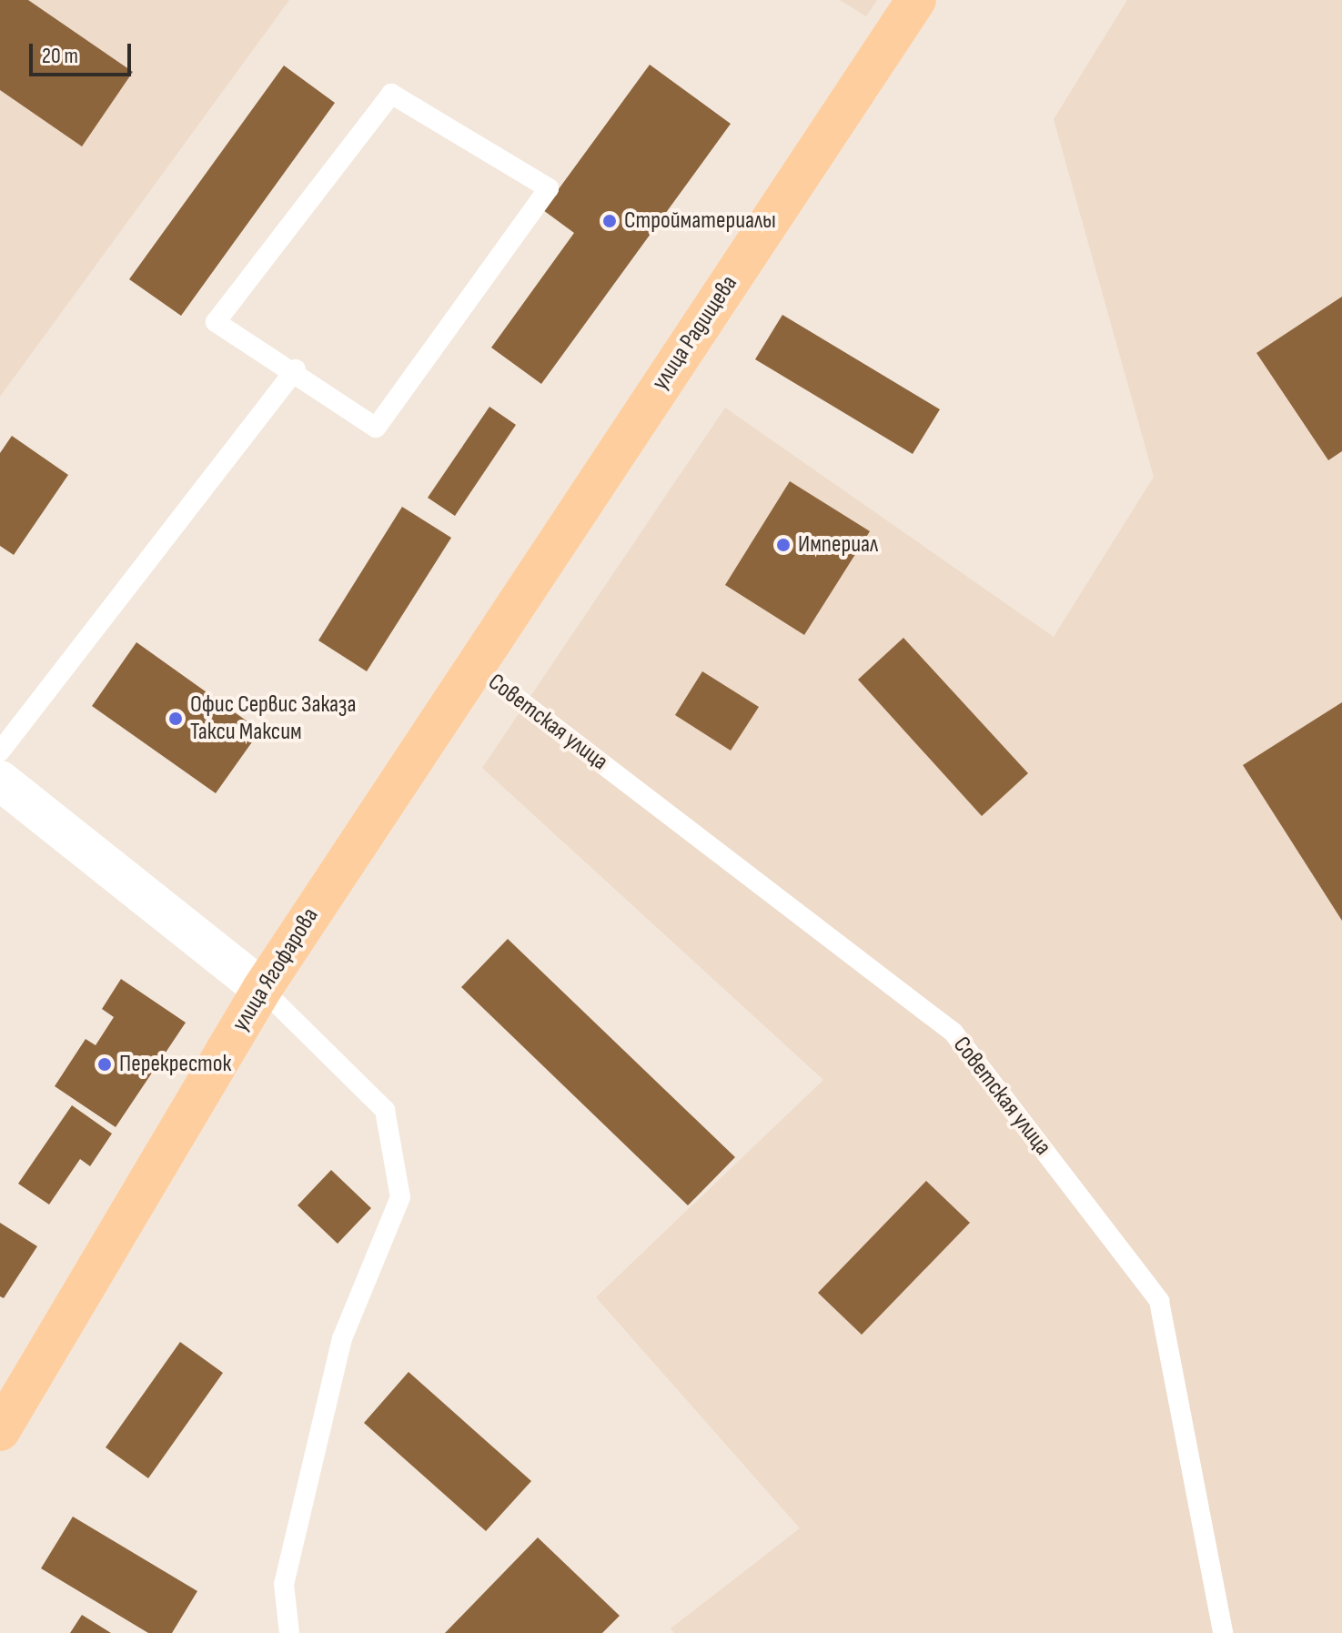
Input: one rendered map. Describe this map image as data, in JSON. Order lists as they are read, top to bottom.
{
  "streets": {
    "main road": ["улица Радищева", "улица Ягофарова"],
    "lane": ["Советская улица"]
  },
  "crossings": [
    ["улица Радищева", "Советская улица"],
    ["улица Радищева", "улица Ягофарова"],
    ["Советская улица", "улица Ягофарова"]
  ],
  "places": [
    "Стройматериалы",
    "Империал",
    "Офис Сервис Заказа Такси Максим",
    "Перекресток"
  ],
  "scale_bar": "20 m"
}
